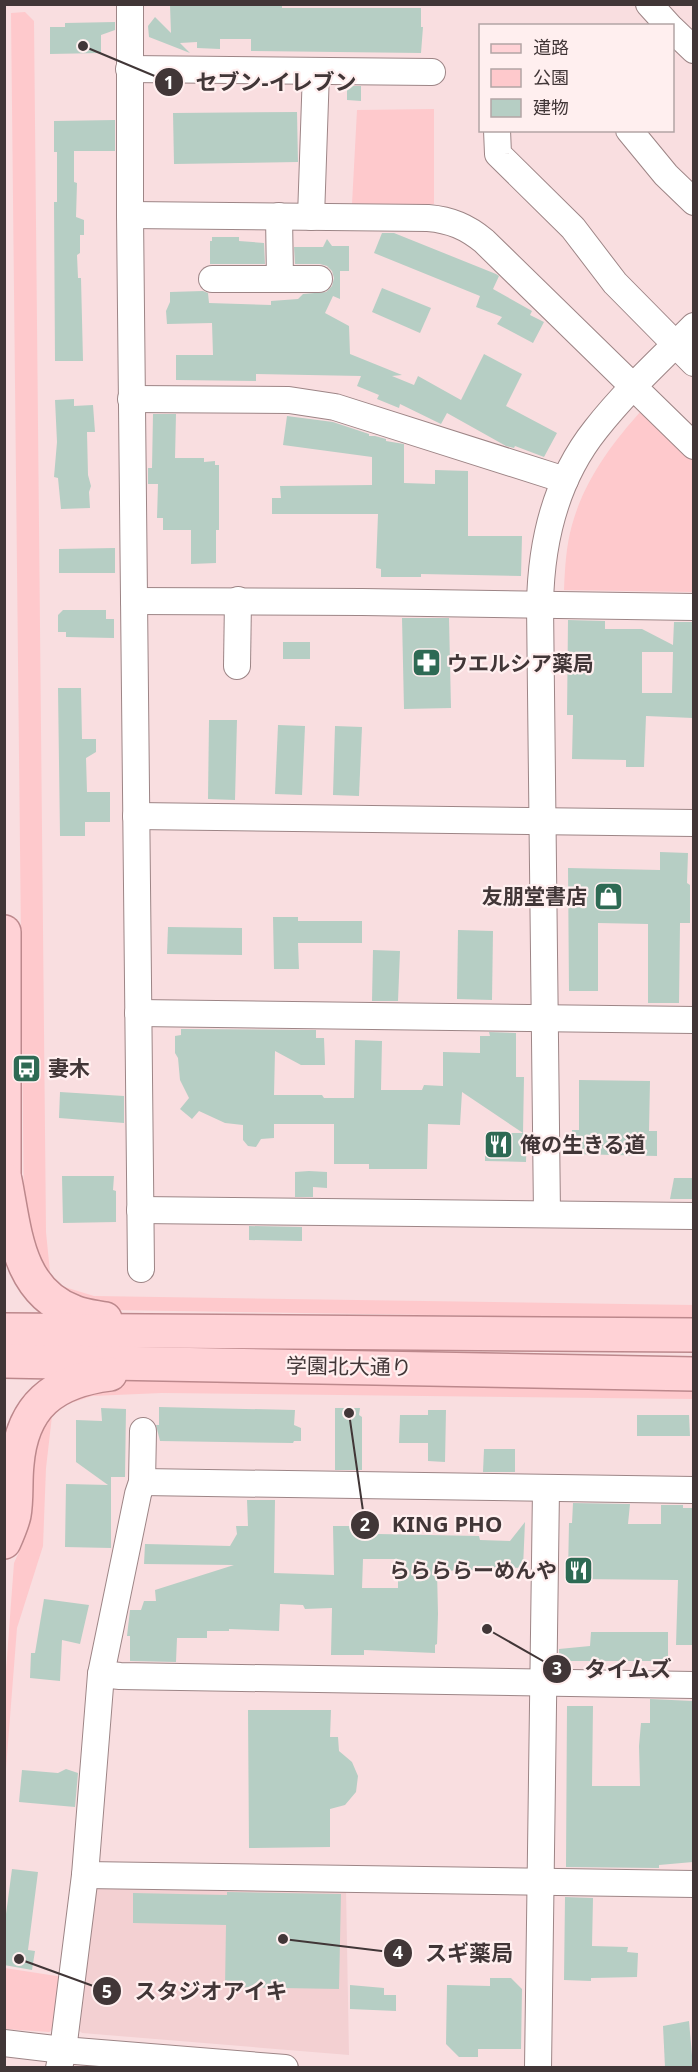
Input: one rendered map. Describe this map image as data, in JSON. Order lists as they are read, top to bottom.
{
  "streets": {
    "main road": ["学園北大通り"]
  },
  "places": {
    "other": [
      "セブン-イレブン",
      "KING PHO",
      "タイムズ",
      "スギ薬局",
      "スタジオアイキ"
    ],
    "pharmacy": ["ウエルシア薬局"],
    "shop": ["友朋堂書店"],
    "bus stop": ["妻木"],
    "restaurant": ["俺の生きる道", "ららららーめんや"]
  },
  "legend": ["道路", "公園", "建物"]
}
